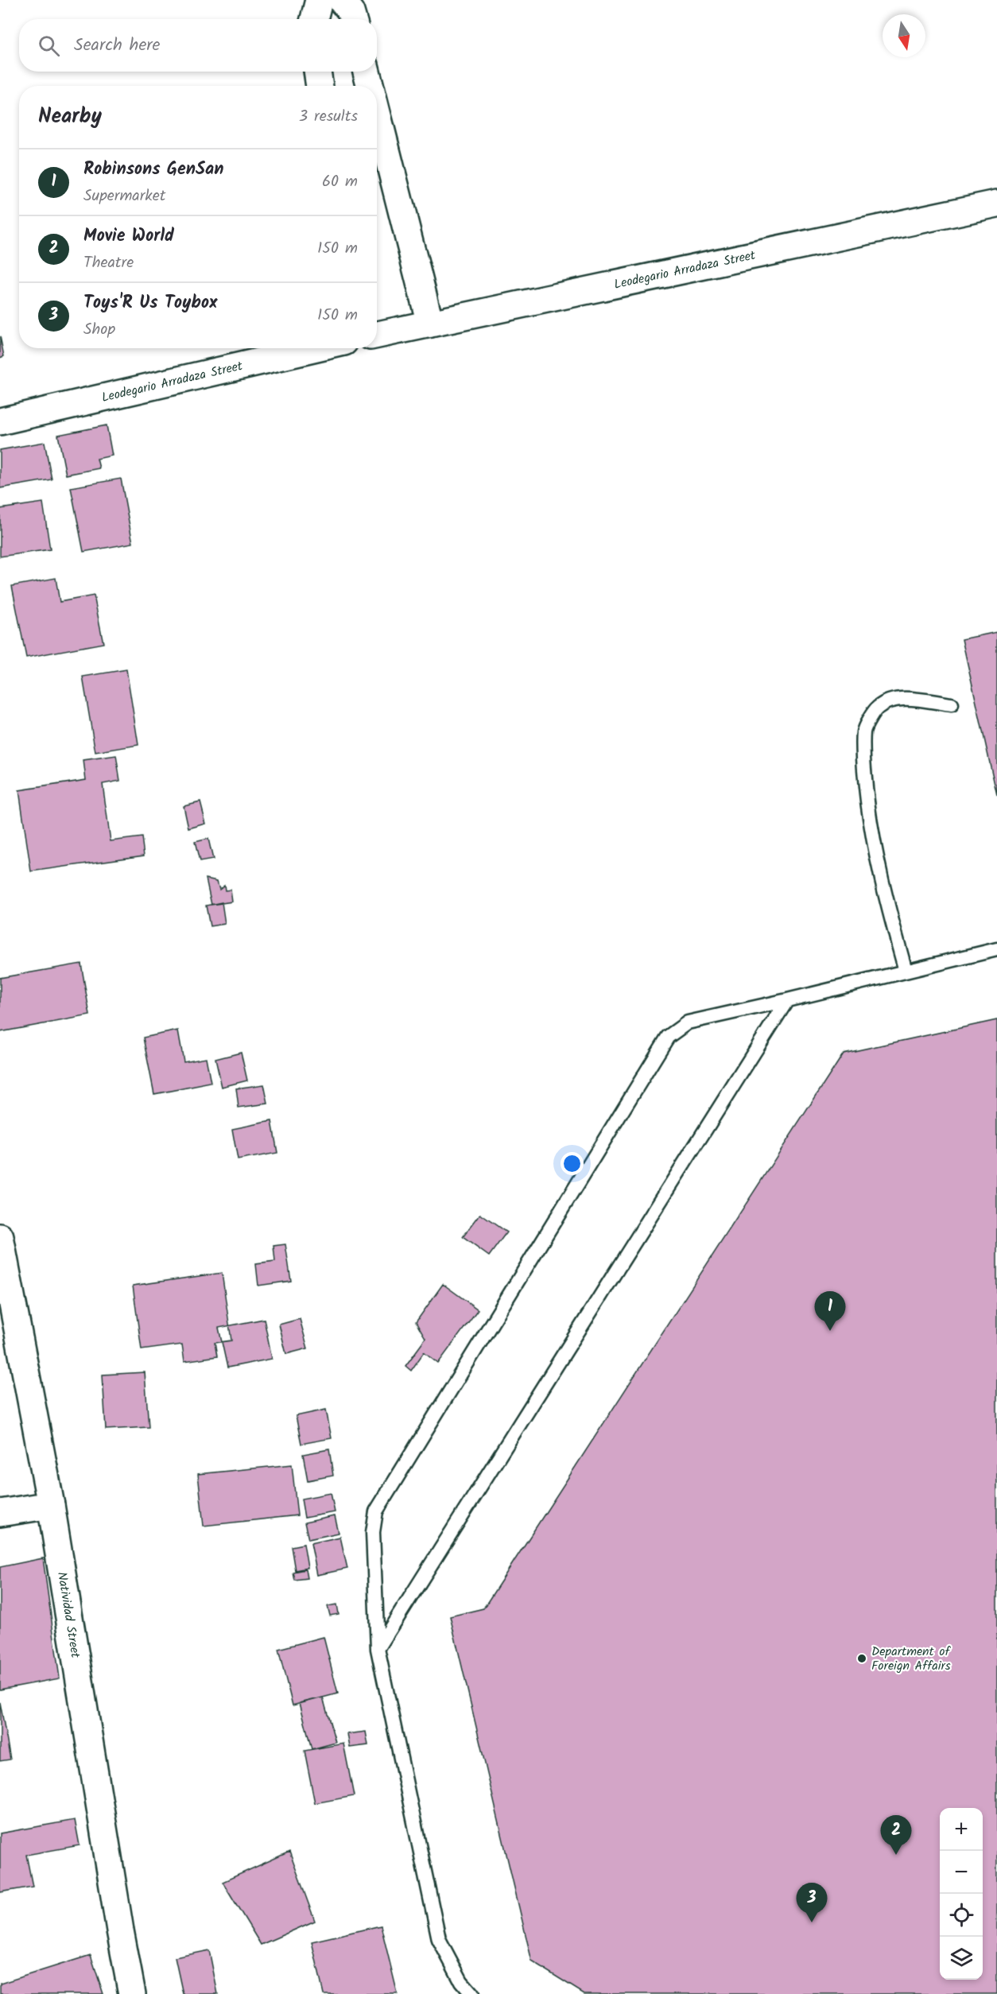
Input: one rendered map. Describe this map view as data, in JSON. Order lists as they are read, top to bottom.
{
  "streets": {
    "street": ["Leodegario Arradaza Street", "Natividad Street"]
  },
  "places": ["Department of Foreign Affairs"],
  "north": "bottom",
  "page": {
    "search": "Search here",
    "heading": ["Nearby", "3 results"],
    "list": [
      {
        "mark": "1",
        "name": "Robinsons GenSan",
        "note": "Supermarket",
        "value": "60 m"
      },
      {
        "mark": "2",
        "name": "Movie World",
        "note": "Theatre",
        "value": "150 m"
      },
      {
        "mark": "3",
        "name": "Toys'R Us Toybox",
        "note": "Shop",
        "value": "150 m"
      }
    ],
    "pins": ["1", "2", "3"],
    "map_buttons": ["+", "−"]
  }
}
